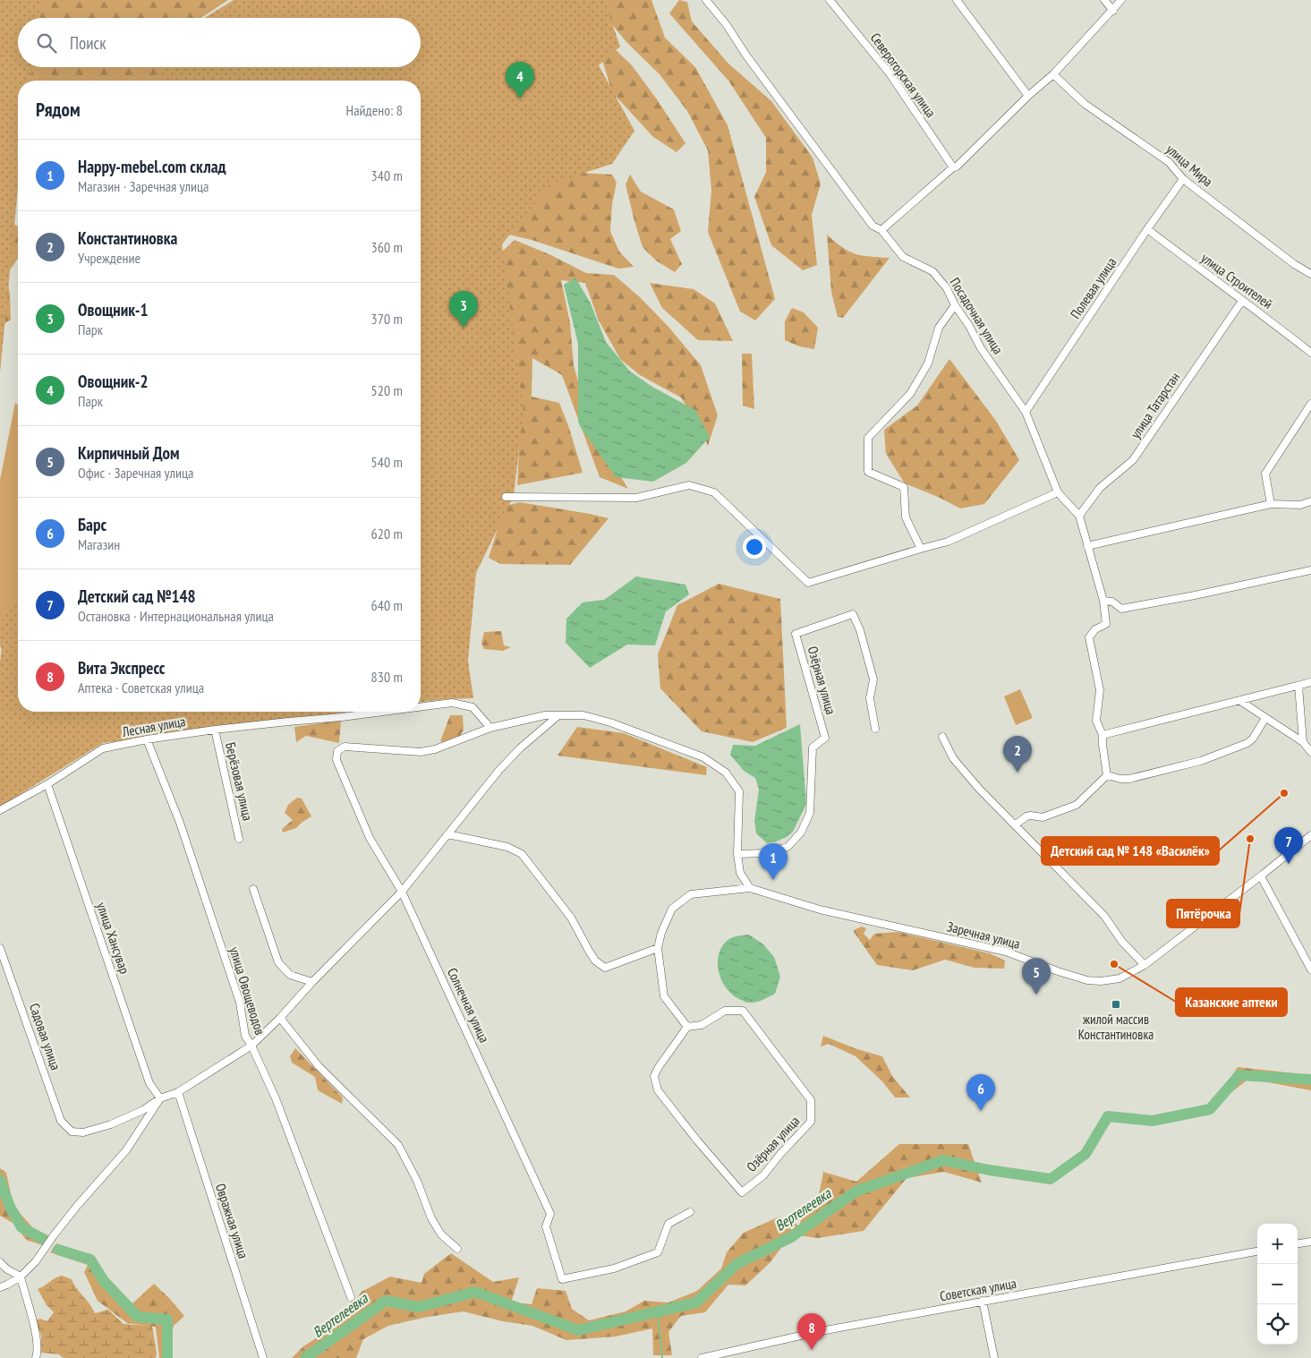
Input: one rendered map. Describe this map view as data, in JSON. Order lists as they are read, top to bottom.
{
  "streets": {
    "street": [
      "Северогорская улица",
      "улица Мира",
      "улица Строителей",
      "Полевая улица",
      "Посадочная улица",
      "улица Татарстан",
      "Озёрная улица",
      "Лесная улица",
      "Берёзовая улица",
      "Заречная улица",
      "улица Хансувар",
      "улица Овощеводов",
      "Солнечная улица",
      "Садовая улица",
      "Овражная улица",
      "Советская улица"
    ]
  },
  "crossings": [
    ["улица Мира", "Полевая улица"],
    ["улица Строителей", "Полевая улица"],
    ["улица Строителей", "улица Татарстан"],
    ["Полевая улица", "Посадочная улица"],
    ["Посадочная улица", "улица Татарстан"],
    ["Лесная улица", "Берёзовая улица"],
    ["Лесная улица", "улица Хансувар"],
    ["Лесная улица", "улица Овощеводов"],
    ["Лесная улица", "Солнечная улица"],
    ["улица Хансувар", "Садовая улица"]
  ],
  "water": ["Вертелеевка"],
  "places": {
    "other": ["Детский сад № 148 «Василёк»", "Пятёрочка", "Казанские аптеки"],
    "transit": ["жилой массив Константиновка"]
  },
  "page": {
    "search": "Поиск",
    "pins": [
      "4",
      "3",
      "2",
      "7",
      "1",
      "5",
      "6",
      "8"
    ],
    "heading": ["Рядом", "Найдено: 8"],
    "list": [
      {
        "mark": "1",
        "name": "Happy-mebel.com склад",
        "note": "Магазин · Заречная улица",
        "value": "340 m"
      },
      {
        "mark": "2",
        "name": "Константиновка",
        "note": "Учреждение",
        "value": "360 m"
      },
      {
        "mark": "3",
        "name": "Овощник-1",
        "note": "Парк",
        "value": "370 m"
      },
      {
        "mark": "4",
        "name": "Овощник-2",
        "note": "Парк",
        "value": "520 m"
      },
      {
        "mark": "5",
        "name": "Кирпичный Дом",
        "note": "Офис · Заречная улица",
        "value": "540 m"
      },
      {
        "mark": "6",
        "name": "Барс",
        "note": "Магазин",
        "value": "620 m"
      },
      {
        "mark": "7",
        "name": "Детский сад №148",
        "note": "Остановка · Интернациональная улица",
        "value": "640 m"
      },
      {
        "mark": "8",
        "name": "Вита Экспресс",
        "note": "Аптека · Советская улица",
        "value": "830 m"
      }
    ],
    "map_buttons": ["+", "−"]
  }
}
